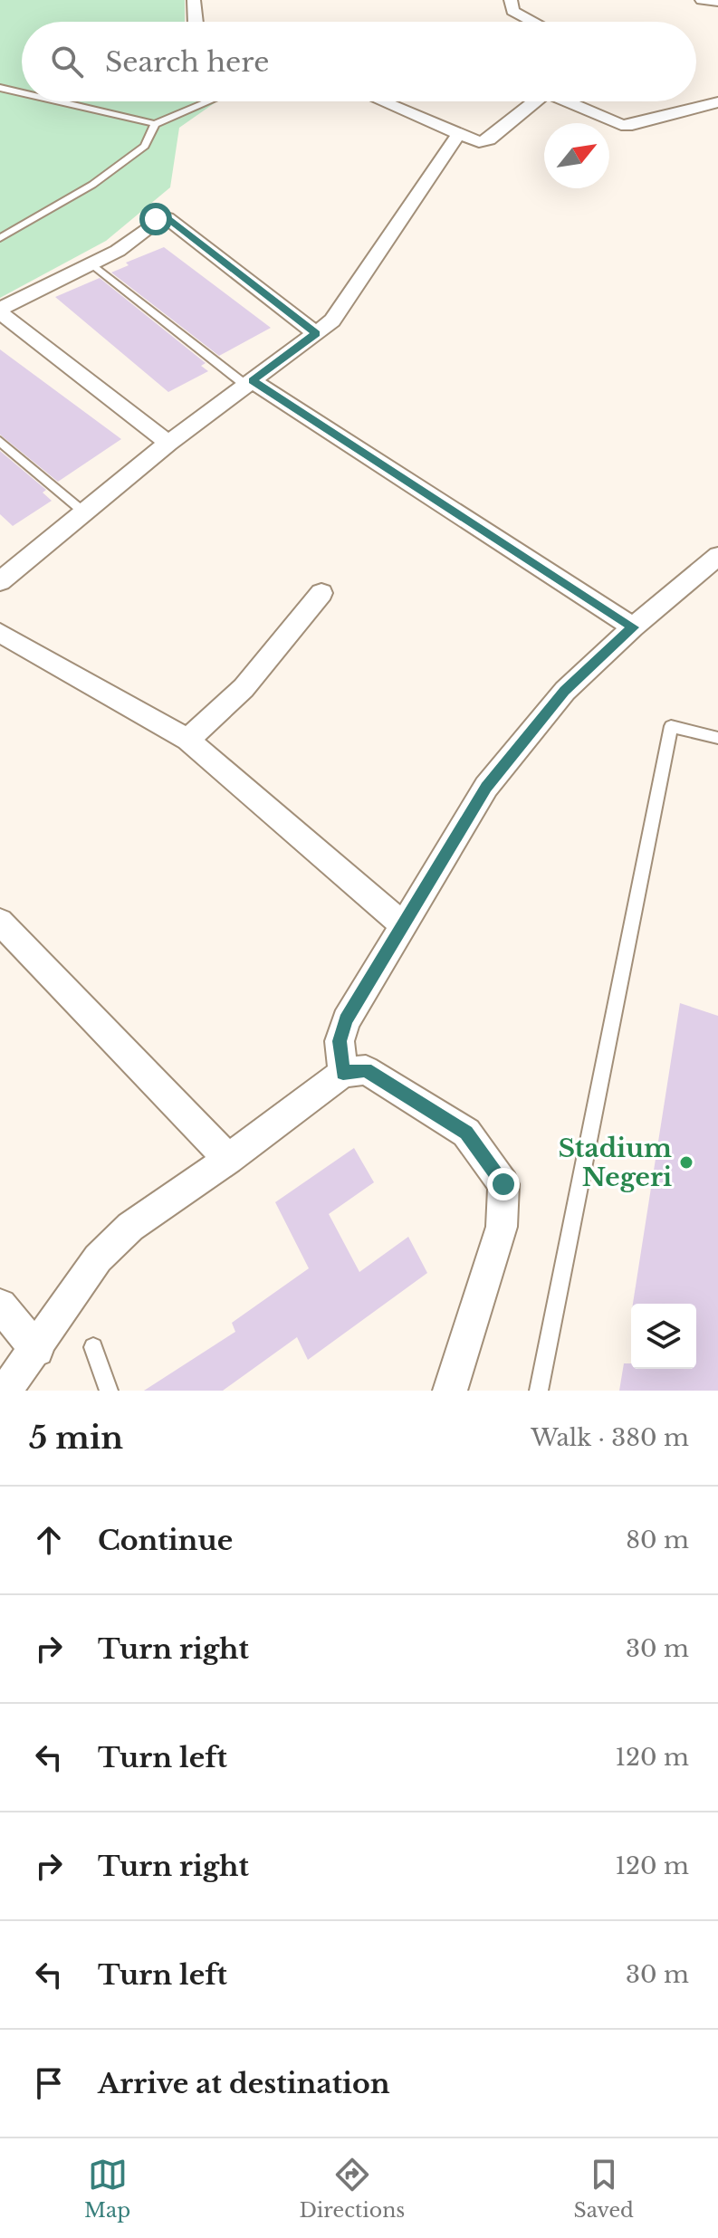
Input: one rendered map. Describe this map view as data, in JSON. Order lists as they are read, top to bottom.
{
  "places": ["Stadium Negeri"],
  "north": "top right",
  "page": {
    "search": "Search here",
    "heading": ["5 min", "Walk · 380 m"],
    "list": [
      ["Continue", "80 m"],
      ["Turn right", "30 m"],
      ["Turn left", "120 m"],
      ["Turn right", "120 m"],
      ["Turn left", "30 m"],
      "Arrive at destination"
    ],
    "nav": ["Map", "Directions", "Saved"]
  }
}
